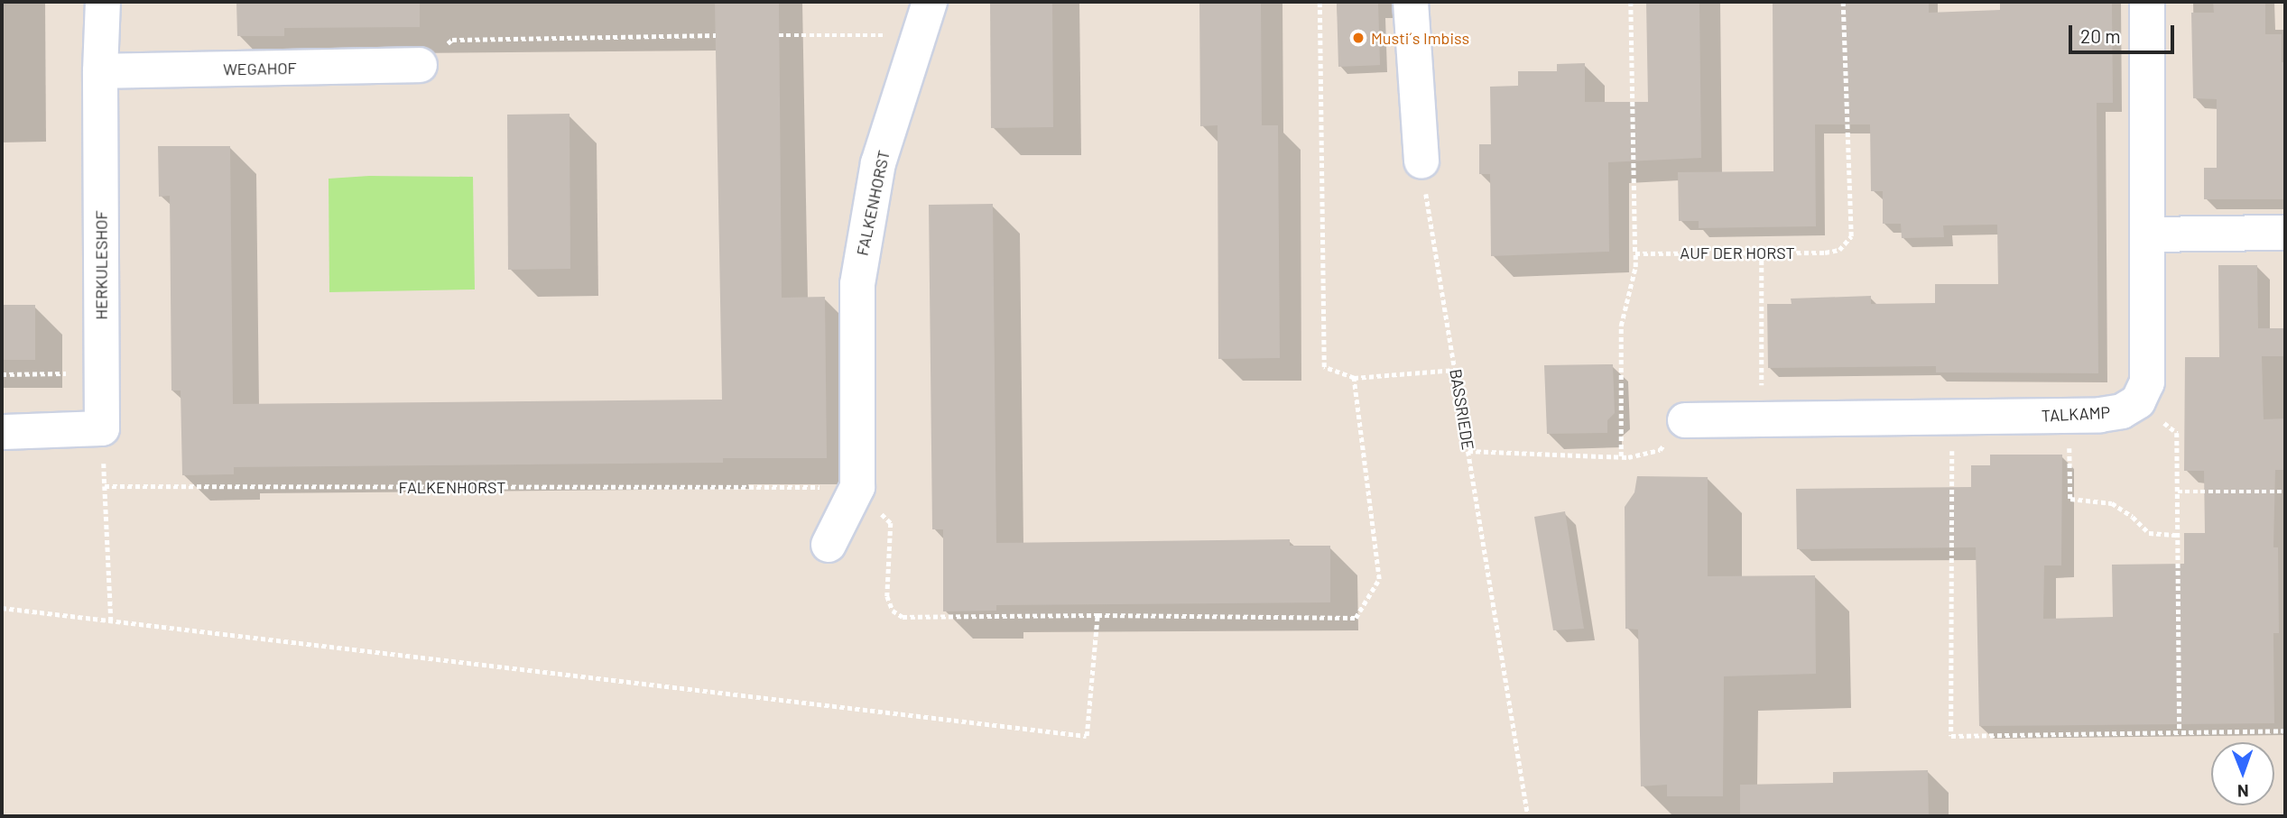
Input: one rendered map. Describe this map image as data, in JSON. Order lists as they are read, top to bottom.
{
  "streets": {
    "street": [
      "WEGAHOF",
      "FALKENHORST",
      "HERKULESHOF",
      "TALKAMP"
    ],
    "path": ["AUF DER HORST", "BASSRIEDE"]
  },
  "crossings": [
    ["WEGAHOF", "HERKULESHOF"]
  ],
  "places": ["Musti´s Imbiss"],
  "scale_bar": "20 m",
  "north": "bottom"
}
